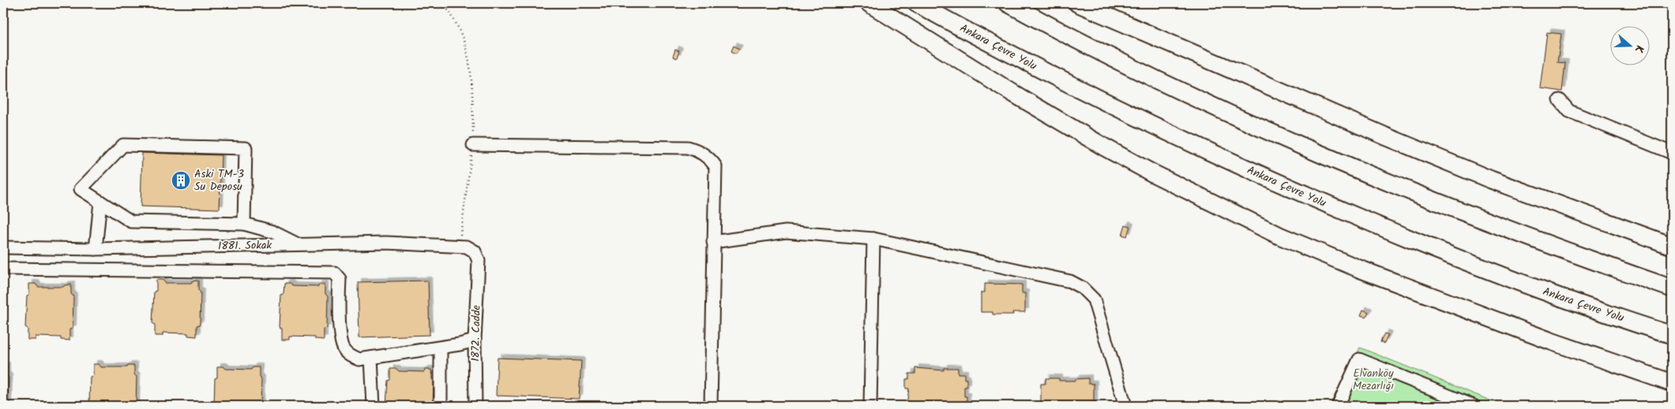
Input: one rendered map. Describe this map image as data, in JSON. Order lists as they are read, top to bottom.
{
  "streets": {
    "highway": ["Ankara Çevre Yolu"],
    "street": ["1881. Sokak", "1872. Cadde"]
  },
  "crossings": [
    ["1881. Sokak", "1872. Cadde"]
  ],
  "parks": ["Elvanköy Mezarlığı"],
  "places": {
    "building": ["Aski TM-3 Su Deposu"]
  },
  "north": "right"
}
